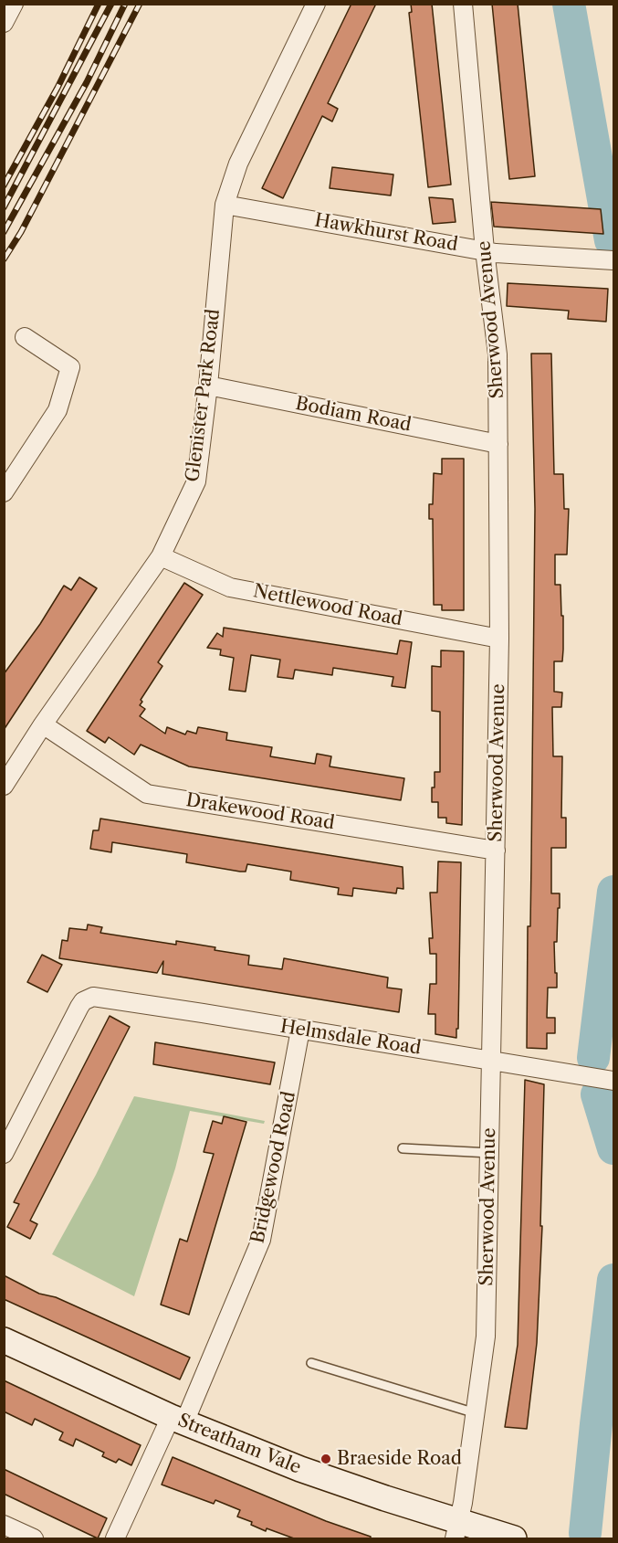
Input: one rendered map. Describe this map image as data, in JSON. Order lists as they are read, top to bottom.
{
  "streets": {
    "main road": ["Streatham Vale"],
    "street": [
      "Hawkhurst Road",
      "Sherwood Avenue",
      "Glenister Park Road",
      "Bodiam Road",
      "Nettlewood Road",
      "Drakewood Road",
      "Helmsdale Road",
      "Bridgewood Road"
    ]
  },
  "crossings": [
    ["Hawkhurst Road", "Sherwood Avenue"],
    ["Hawkhurst Road", "Glenister Park Road"],
    ["Sherwood Avenue", "Bodiam Road"],
    ["Sherwood Avenue", "Nettlewood Road"],
    ["Sherwood Avenue", "Drakewood Road"],
    ["Sherwood Avenue", "Helmsdale Road"],
    ["Sherwood Avenue", "Streatham Vale"],
    ["Glenister Park Road", "Bodiam Road"],
    ["Glenister Park Road", "Nettlewood Road"],
    ["Glenister Park Road", "Drakewood Road"],
    ["Helmsdale Road", "Bridgewood Road"],
    ["Bridgewood Road", "Streatham Vale"]
  ],
  "places": ["Braeside Road"]
}
